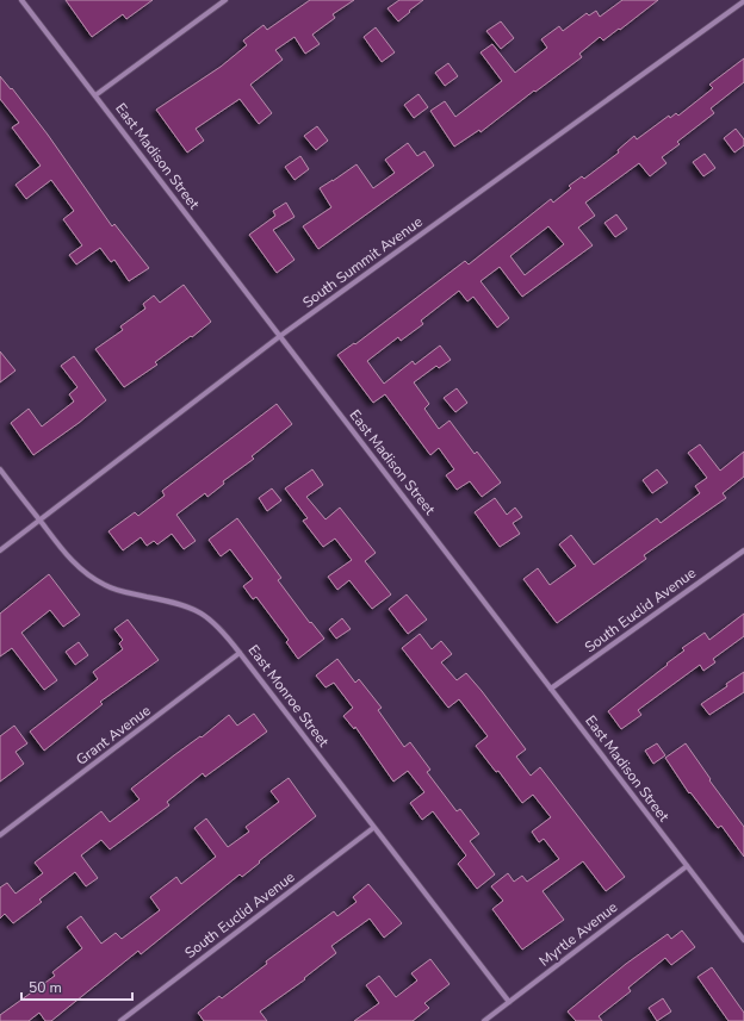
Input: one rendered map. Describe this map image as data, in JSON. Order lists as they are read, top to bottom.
{
  "streets": {
    "street": [
      "East Madison Street",
      "South Summit Avenue",
      "South Euclid Avenue",
      "East Monroe Street",
      "Grant Avenue",
      "Myrtle Avenue"
    ]
  },
  "crossings": [
    ["East Madison Street", "South Summit Avenue"],
    ["East Madison Street", "South Euclid Avenue"],
    ["East Madison Street", "Myrtle Avenue"],
    ["South Summit Avenue", "East Monroe Street"],
    ["South Euclid Avenue", "East Monroe Street"],
    ["East Monroe Street", "Grant Avenue"],
    ["East Monroe Street", "Myrtle Avenue"]
  ],
  "scale_bar": "50 m"
}
